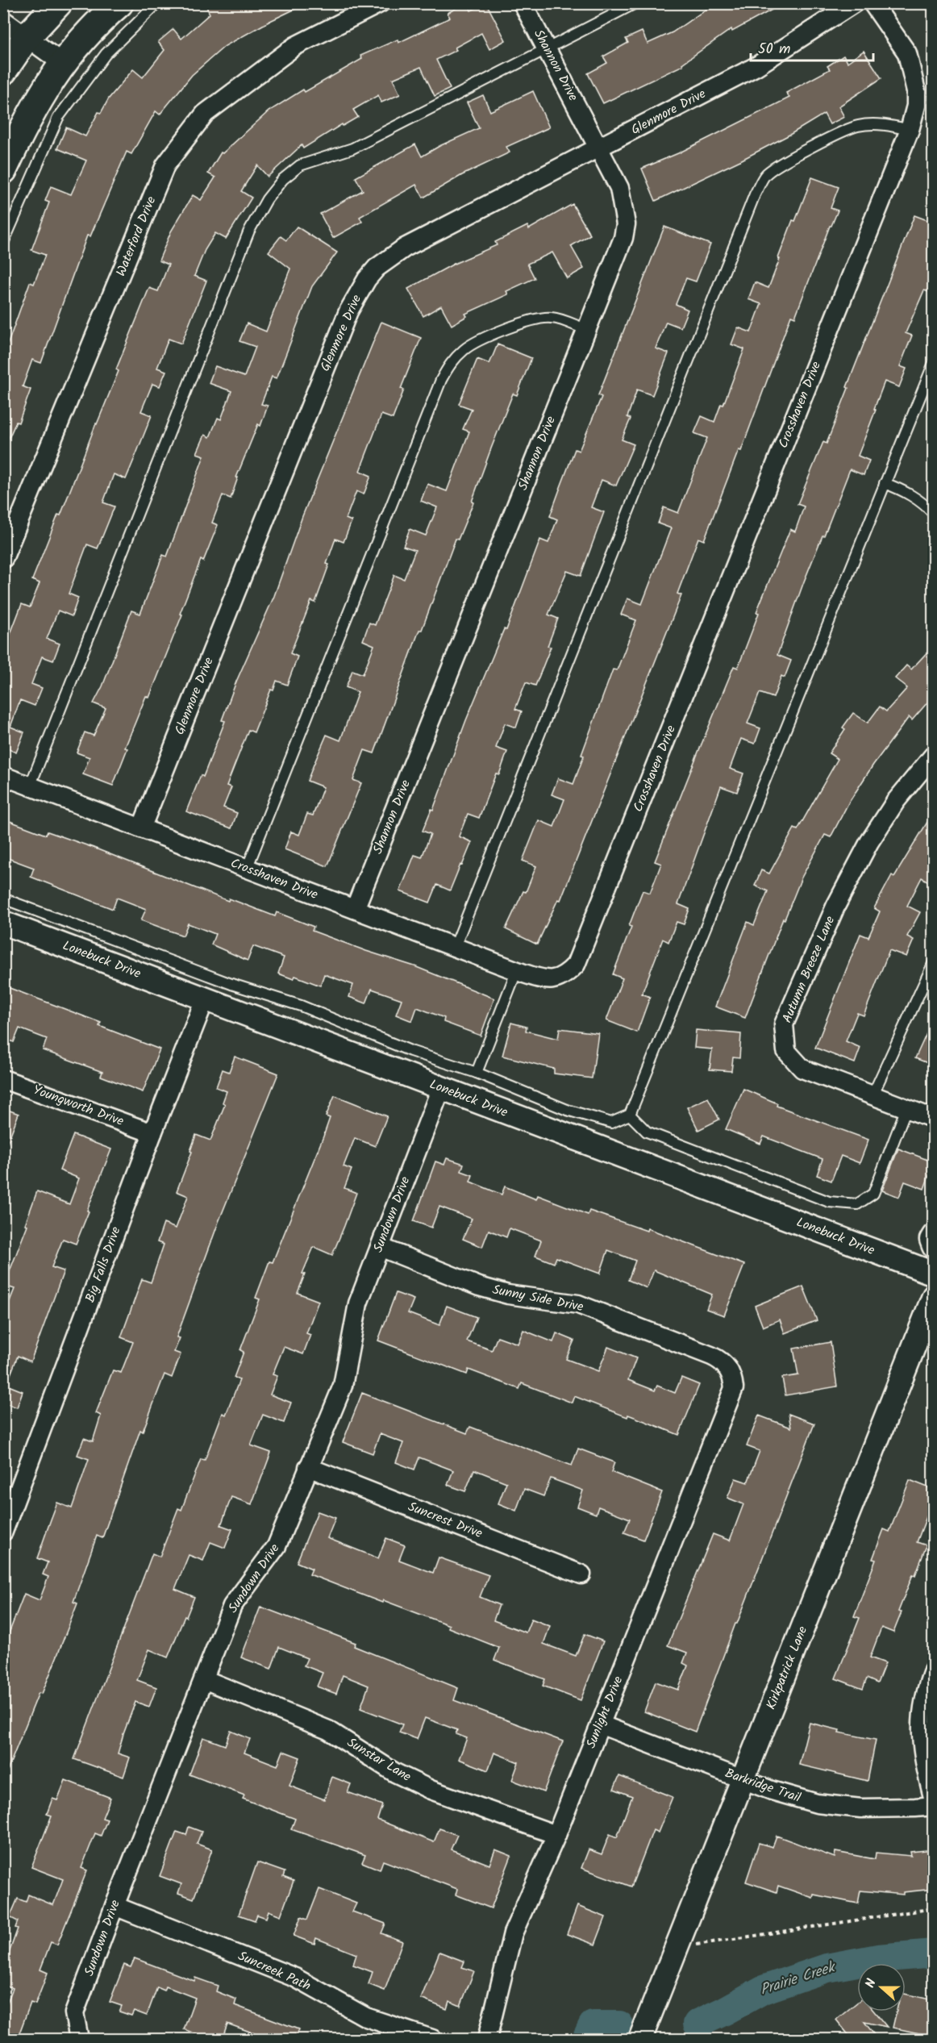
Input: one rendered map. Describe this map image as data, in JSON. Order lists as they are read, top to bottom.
{
  "streets": {
    "street": [
      "Shannon Drive",
      "Glenmore Drive",
      "Waterford Drive",
      "Crosshaven Drive",
      "Lonebuck Drive",
      "Autumn Breeze Lane",
      "Youngworth Drive",
      "Sundown Drive",
      "Big Falls Drive",
      "Sunny Side Drive",
      "Suncrest Drive",
      "Kirkpatrick Lane",
      "Sunlight Drive",
      "Sunstar Lane",
      "Barkridge Trail",
      "Suncreek Path"
    ]
  },
  "crossings": [
    ["Shannon Drive", "Glenmore Drive"],
    ["Shannon Drive", "Crosshaven Drive"],
    ["Glenmore Drive", "Crosshaven Drive"],
    ["Lonebuck Drive", "Sundown Drive"],
    ["Lonebuck Drive", "Big Falls Drive"],
    ["Youngworth Drive", "Big Falls Drive"],
    ["Sundown Drive", "Sunny Side Drive"],
    ["Sundown Drive", "Suncrest Drive"],
    ["Sundown Drive", "Sunstar Lane"],
    ["Sundown Drive", "Suncreek Path"],
    ["Sunny Side Drive", "Sunlight Drive"],
    ["Kirkpatrick Lane", "Barkridge Trail"],
    ["Sunlight Drive", "Sunstar Lane"],
    ["Sunlight Drive", "Barkridge Trail"]
  ],
  "water": ["Prairie Creek"],
  "scale_bar": "50 m",
  "north": "left"
}
